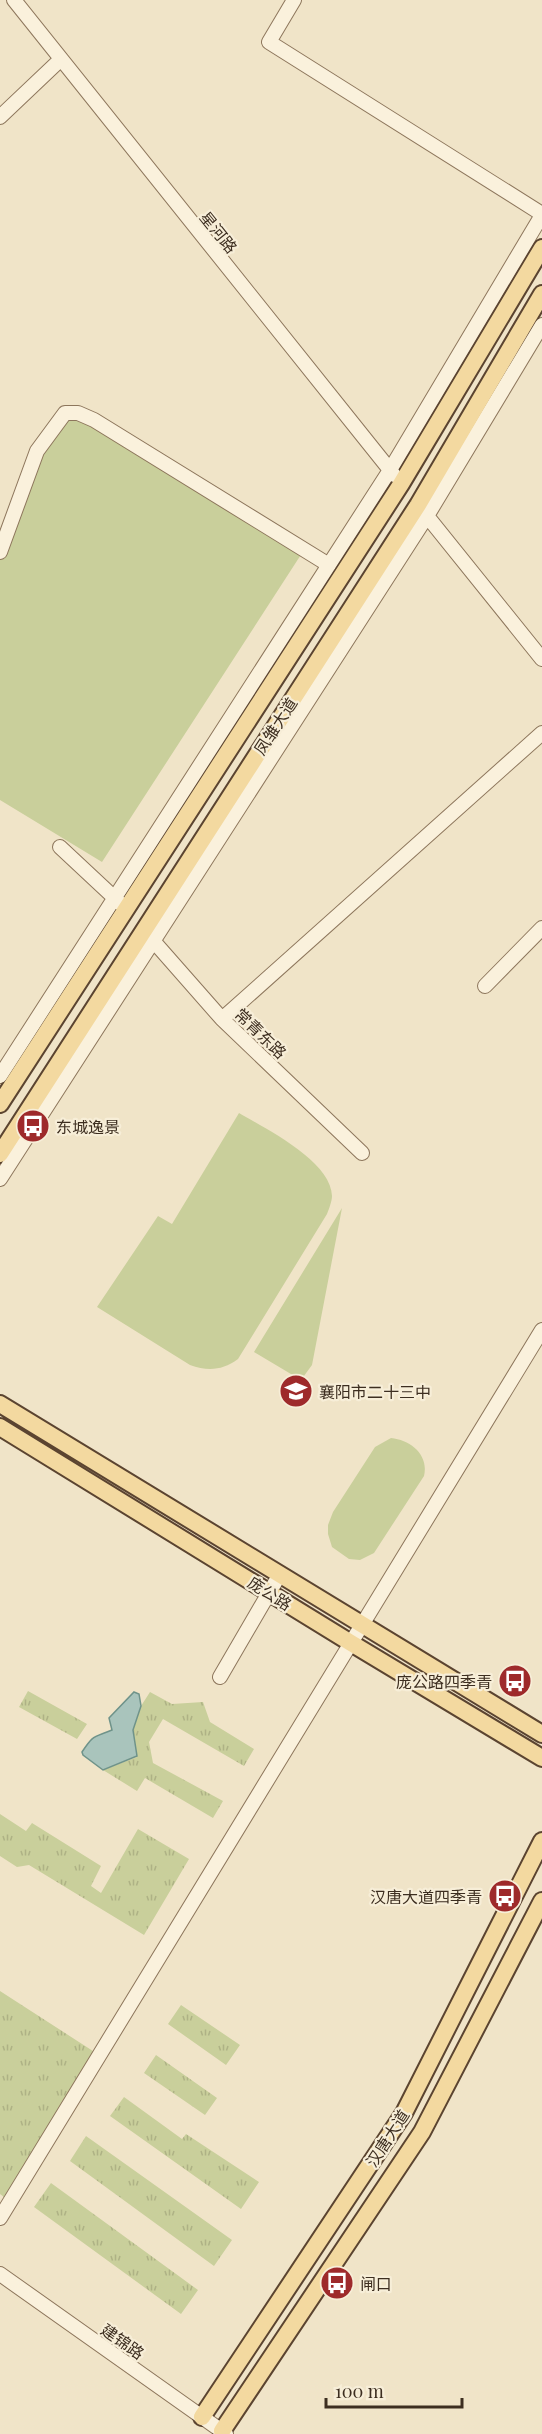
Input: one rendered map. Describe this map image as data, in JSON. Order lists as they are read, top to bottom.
{
  "streets": {
    "main road": ["凤雏大道", "庞公路", "汉唐大道"],
    "street": ["星河路", "常青东路", "建锦路"]
  },
  "crossings": [
    ["星河路", "凤雏大道"],
    ["凤雏大道", "常青东路"],
    ["汉唐大道", "建锦路"]
  ],
  "places": {
    "bus stop": [
      "东城逸景",
      "庞公路四季青",
      "汉唐大道四季青",
      "闸口"
    ],
    "school or university": ["襄阳市二十三中"]
  },
  "scale_bar": "100 m"
}
